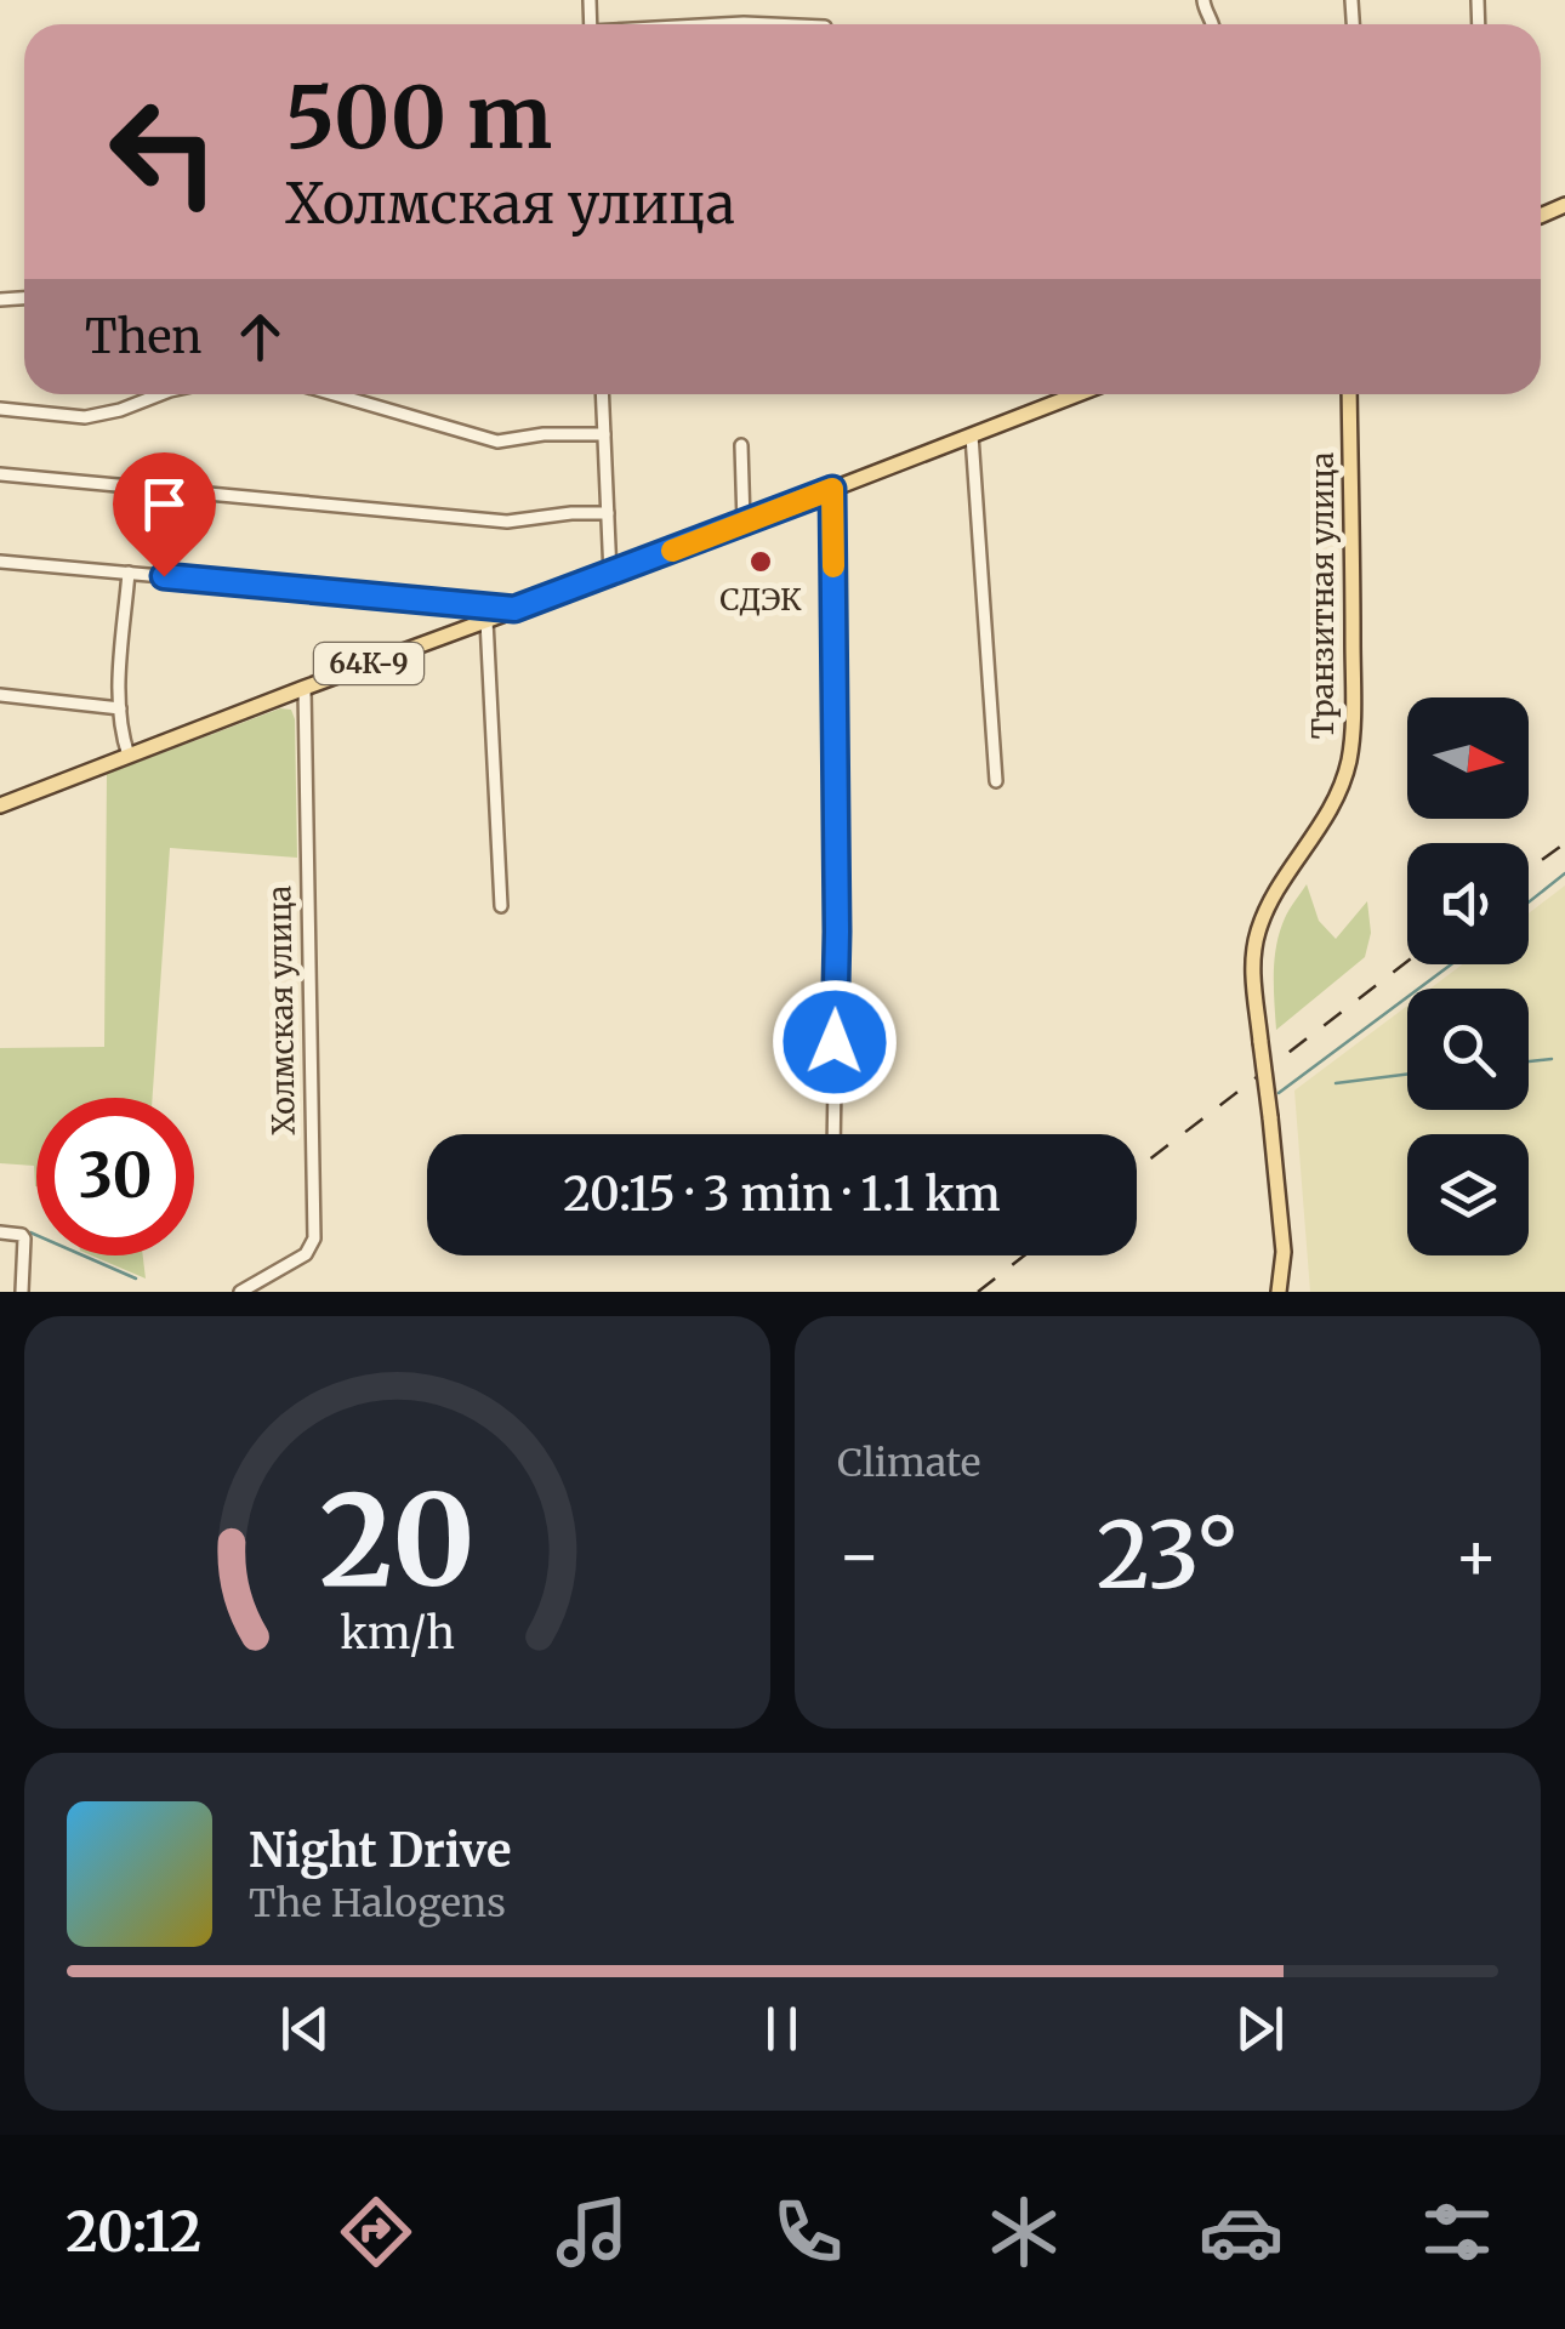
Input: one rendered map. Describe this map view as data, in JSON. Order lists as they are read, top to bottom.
{
  "streets": {
    "main road": ["Транзитная улица", "64К-9"],
    "street": ["Холмская улица"]
  },
  "crossings": [
    ["64К-9", "Холмская улица"]
  ],
  "places": ["СДЭК"],
  "north": "right",
  "page": {
    "turn": ["500 m", "Холмская улица"],
    "then": "Then",
    "limit": "30",
    "trip": "20:15 · 3 min · 1.1 km",
    "tile": "Climate",
    "heat": ["−", "23°", "+"],
    "song": ["Night Drive", "The Halogens"],
    "tabs": "20:12",
    "gauge": ["20", "km/h"]
  }
}
